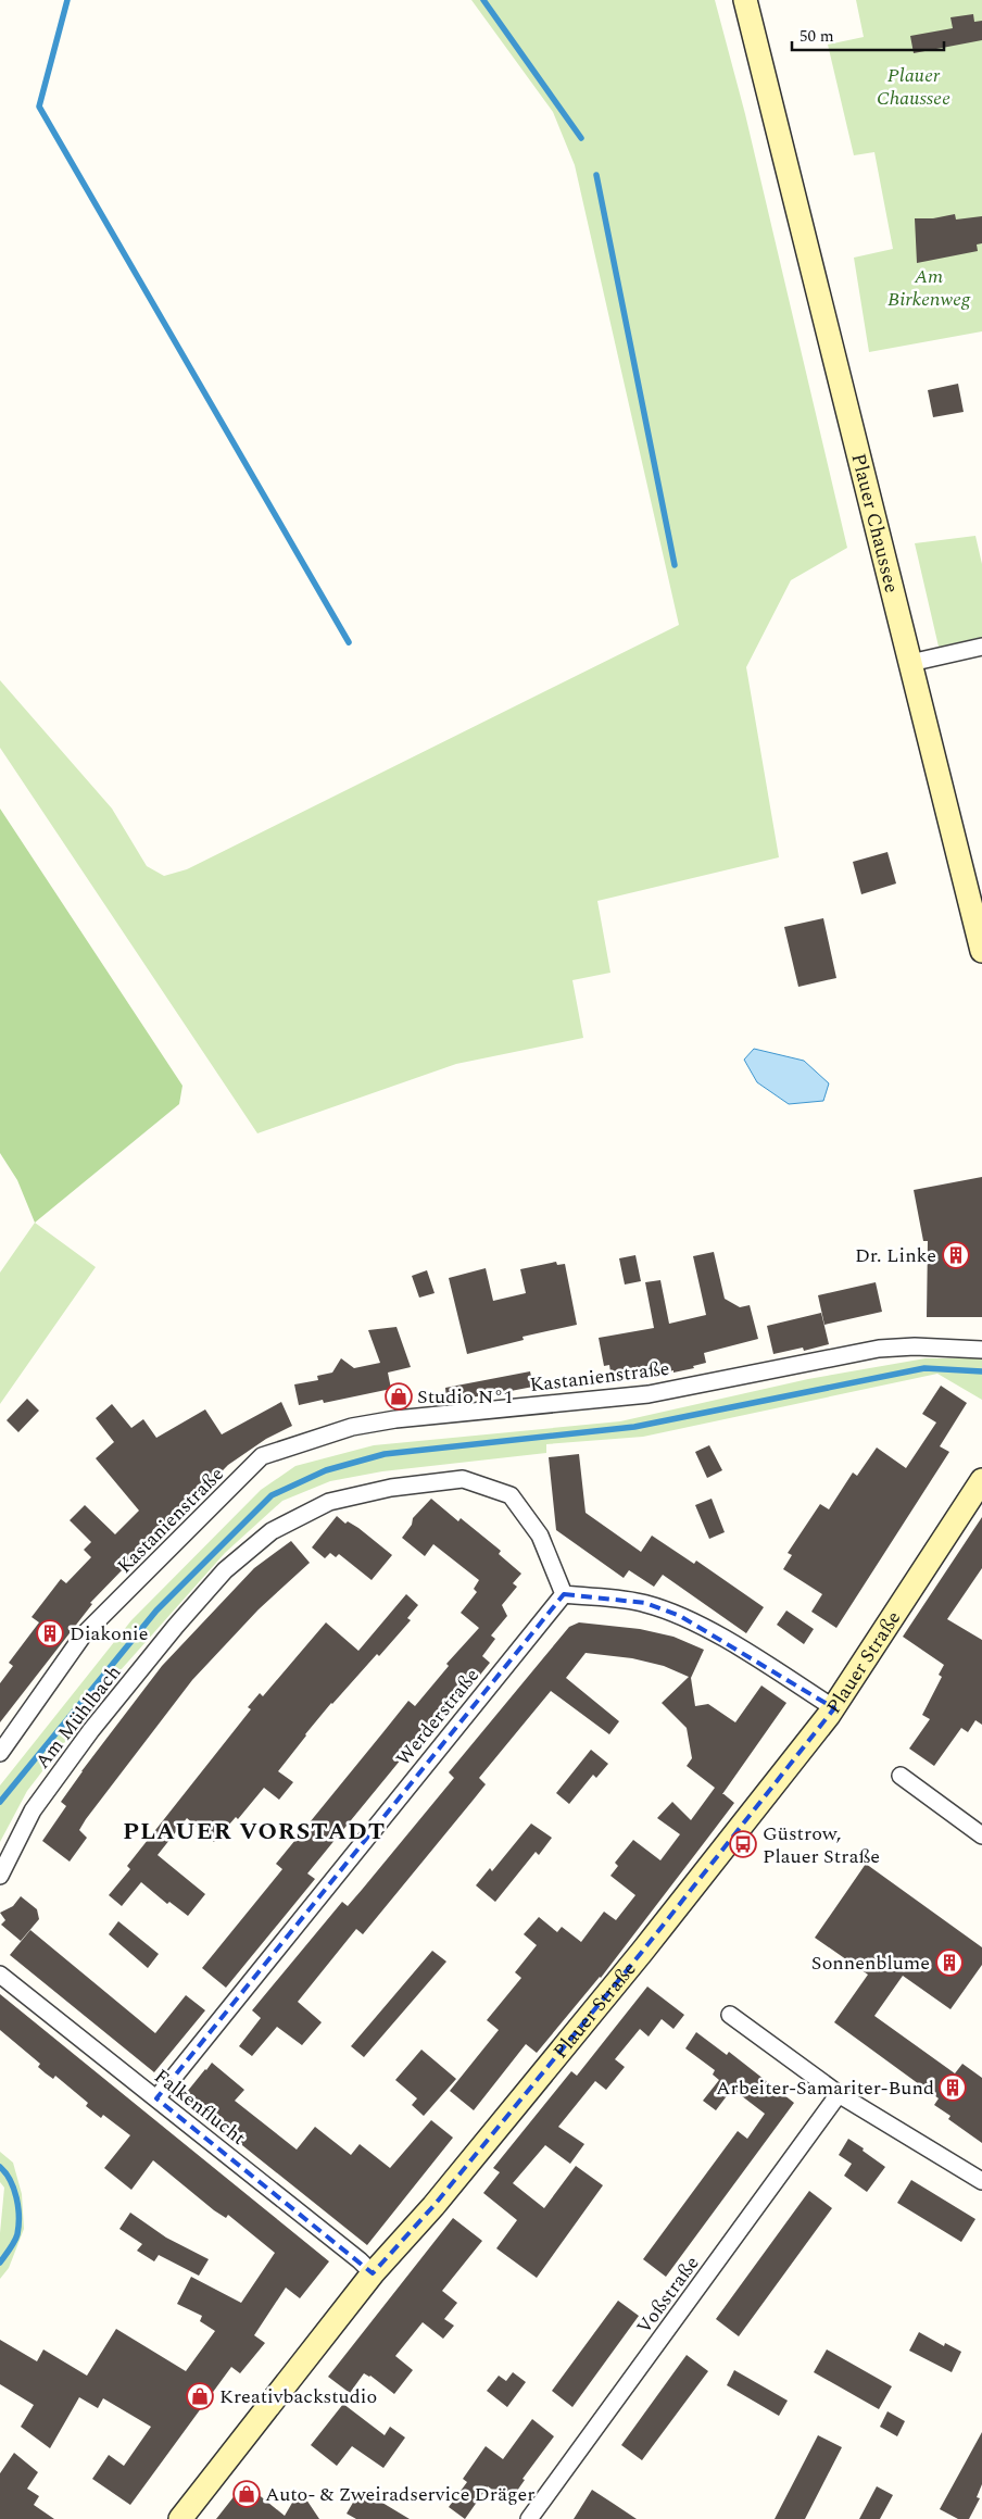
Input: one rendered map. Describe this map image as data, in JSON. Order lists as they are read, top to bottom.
{
  "streets": {
    "main road": ["Plauer Chaussee", "Plauer Straße"],
    "street": [
      "Kastanienstraße",
      "Am Mühlbach",
      "Werderstraße",
      "Falkenflucht",
      "Voßstraße"
    ]
  },
  "crossings": [
    ["Plauer Straße", "Falkenflucht"],
    ["Am Mühlbach", "Werderstraße"],
    ["Werderstraße", "Falkenflucht"]
  ],
  "districts": ["PLAUER VORSTADT"],
  "parks": ["Plauer Chaussee", "Am Birkenweg"],
  "places": {
    "building": [
      "Dr. Linke",
      "Diakonie",
      "Sonnenblume",
      "Arbeiter-Samariter-Bund"
    ],
    "shop": ["Studio N°1", "Kreativbackstudio", "Auto- & Zweiradservice Dräger"],
    "bus stop": ["Güstrow, Plauer Straße"]
  },
  "scale_bar": "50 m"
}
